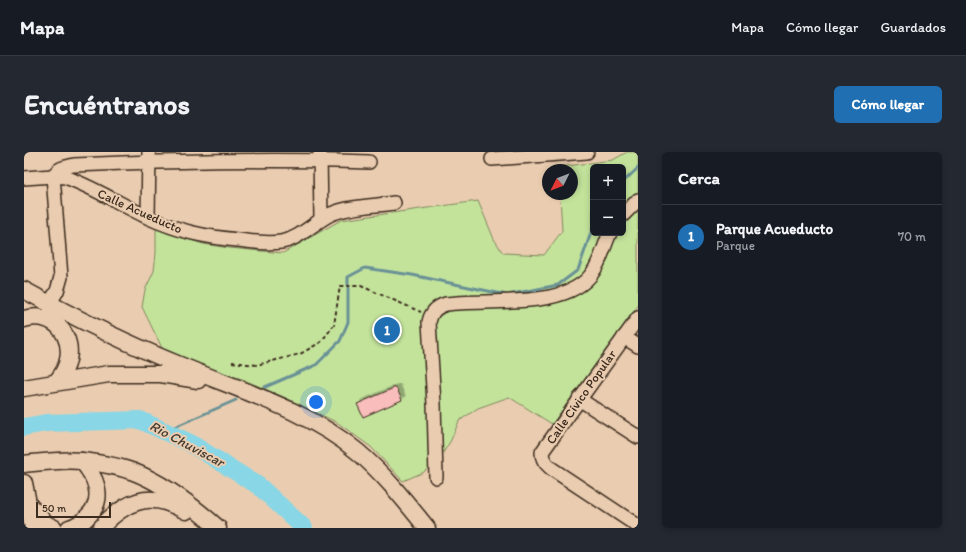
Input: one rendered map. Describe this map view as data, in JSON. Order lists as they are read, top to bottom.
{
  "streets": {
    "street": ["Calle Acueducto", "Calle Cívico Popular"]
  },
  "water": ["Rio Chuviscar"],
  "scale_bar": "50 m",
  "north": "bottom left",
  "page": {
    "header": "Mapa",
    "nav": ["Mapa", "Cómo llegar", "Guardados"],
    "buttons": "Cómo llegar",
    "title": "Encuéntranos",
    "heading": "Cerca",
    "map_buttons": ["+", "−"],
    "list": [
      {
        "mark": "1",
        "name": "Parque Acueducto",
        "note": "Parque",
        "value": "70 m"
      }
    ],
    "pins": "1",
    "scale": "50 m"
  }
}
